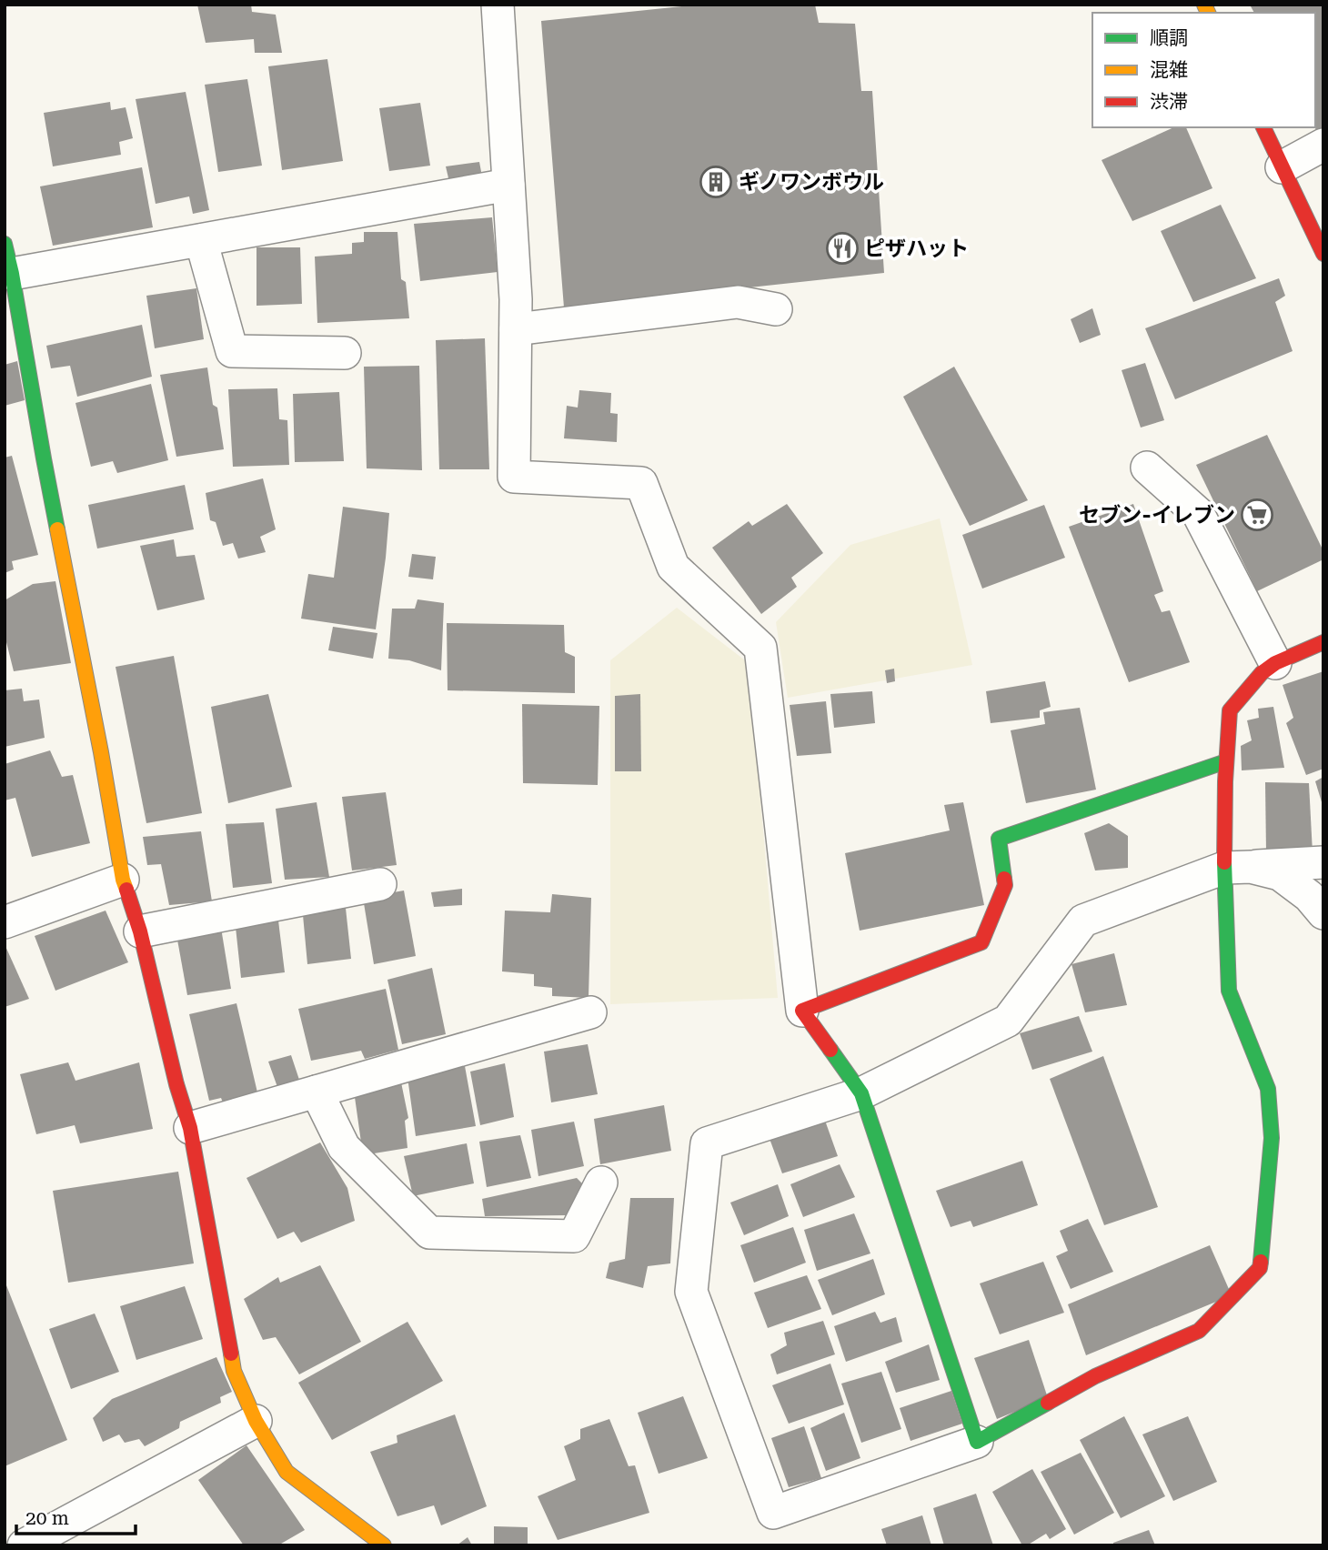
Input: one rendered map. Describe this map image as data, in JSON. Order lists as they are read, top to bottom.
{
  "places": {
    "building": ["ギノワンボウル"],
    "restaurant": ["ピザハット"],
    "supermarket": ["セブン-イレブン"]
  },
  "legend": ["順調", "混雑", "渋滞"],
  "scale_bar": "20 m"
}
